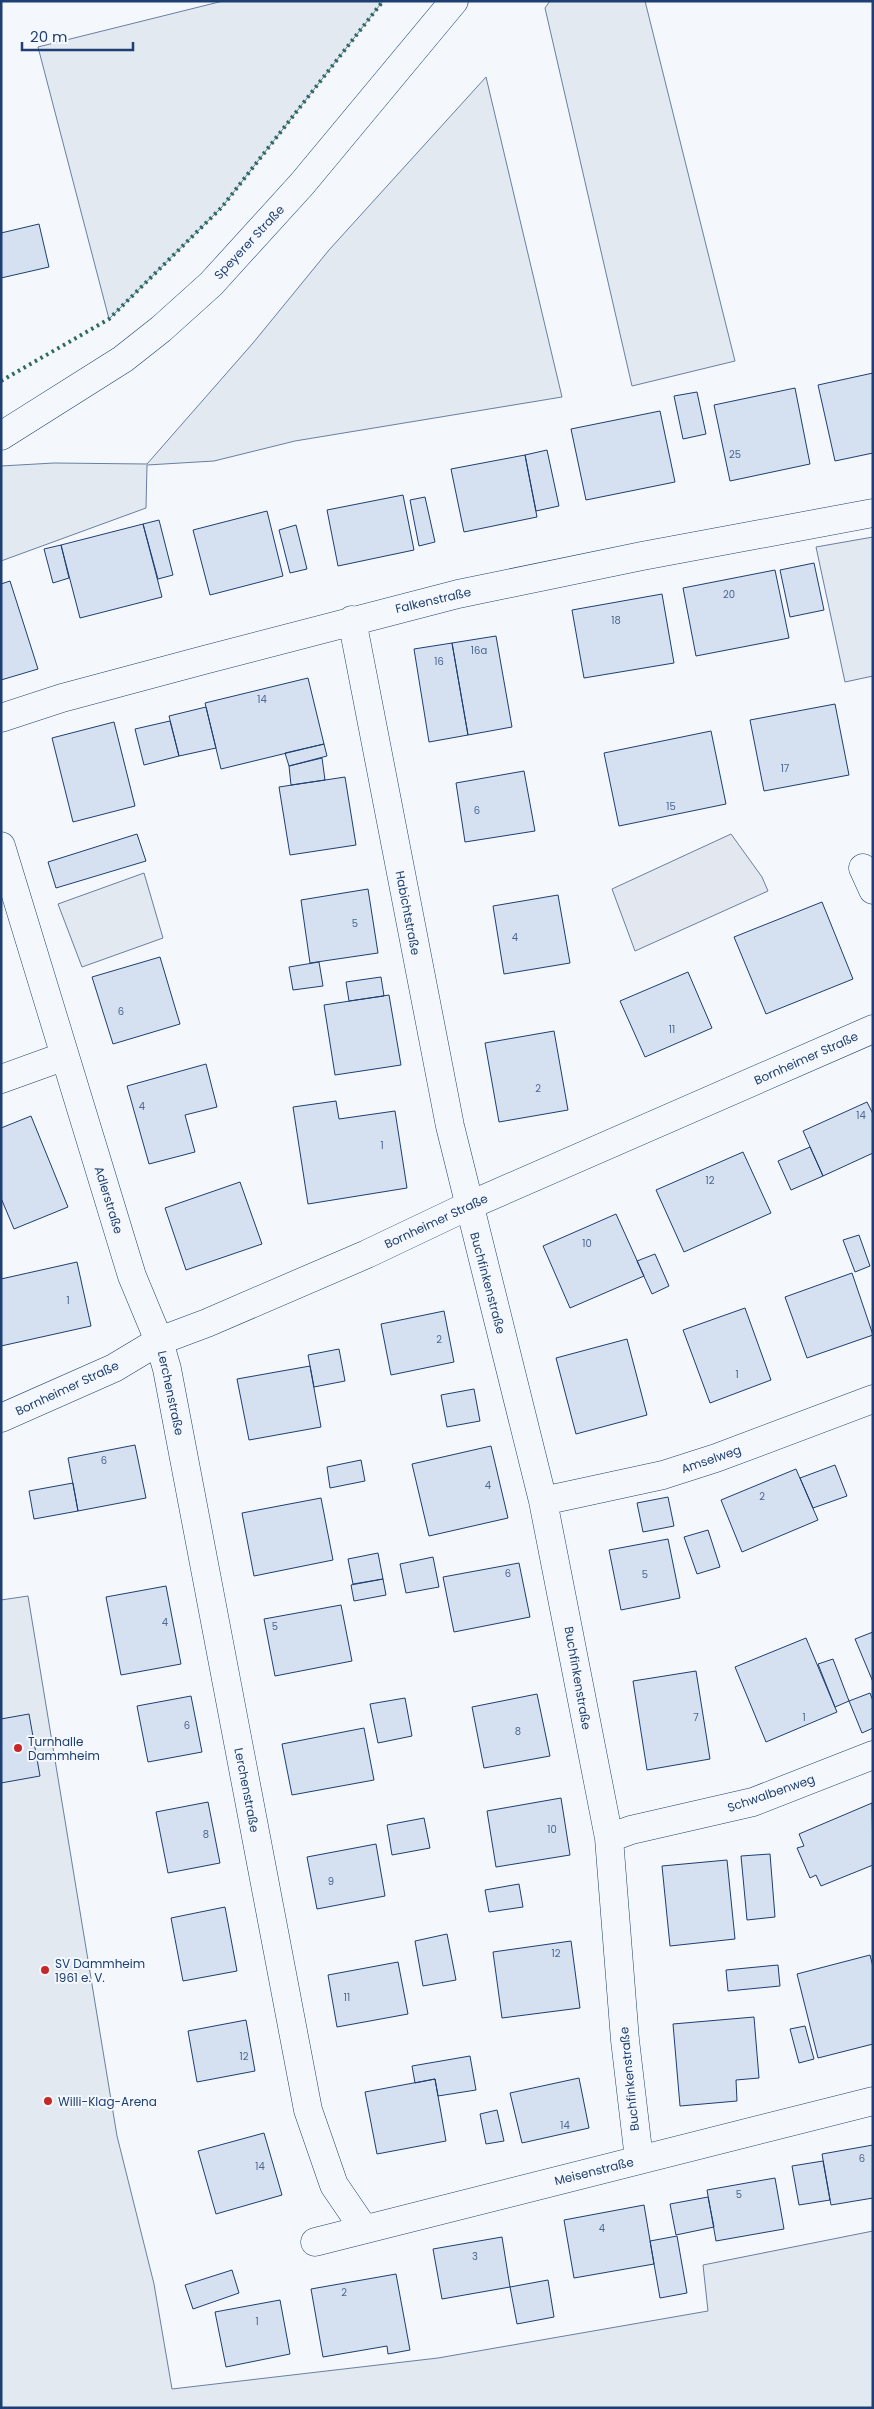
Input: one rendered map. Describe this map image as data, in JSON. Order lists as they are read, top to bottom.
{
  "streets": {
    "street": [
      "Speyerer Straße",
      "Falkenstraße",
      "Habichtstraße",
      "Bornheimer Straße",
      "Adlerstraße",
      "Buchfinkenstraße",
      "Lerchenstraße",
      "Amselweg",
      "Schwalbenweg",
      "Meisenstraße"
    ]
  },
  "crossings": [
    ["Falkenstraße", "Habichtstraße"],
    ["Habichtstraße", "Bornheimer Straße"],
    ["Habichtstraße", "Buchfinkenstraße"],
    ["Bornheimer Straße", "Adlerstraße"],
    ["Bornheimer Straße", "Buchfinkenstraße"],
    ["Bornheimer Straße", "Lerchenstraße"],
    ["Adlerstraße", "Lerchenstraße"],
    ["Buchfinkenstraße", "Amselweg"],
    ["Buchfinkenstraße", "Schwalbenweg"],
    ["Buchfinkenstraße", "Meisenstraße"],
    ["Lerchenstraße", "Meisenstraße"]
  ],
  "places": ["Turnhalle Dammheim", "SV Dammheim 1961 e. V.", "Willi-Klag-Arena"],
  "house_numbers": [
    "25",
    "20",
    "18",
    "16a",
    "16",
    "14",
    "17",
    "15",
    "6",
    "5",
    "4",
    "6",
    "11",
    "2",
    "4",
    "14",
    "1",
    "12",
    "10",
    "1",
    "2",
    "1",
    "6",
    "4",
    "2",
    "6",
    "5",
    "4",
    "5",
    "7",
    "1",
    "6",
    "8",
    "10",
    "8",
    "9",
    "12",
    "11",
    "12",
    "14",
    "6",
    "14",
    "5",
    "4",
    "3",
    "2",
    "1"
  ],
  "scale_bar": "20 m"
}
